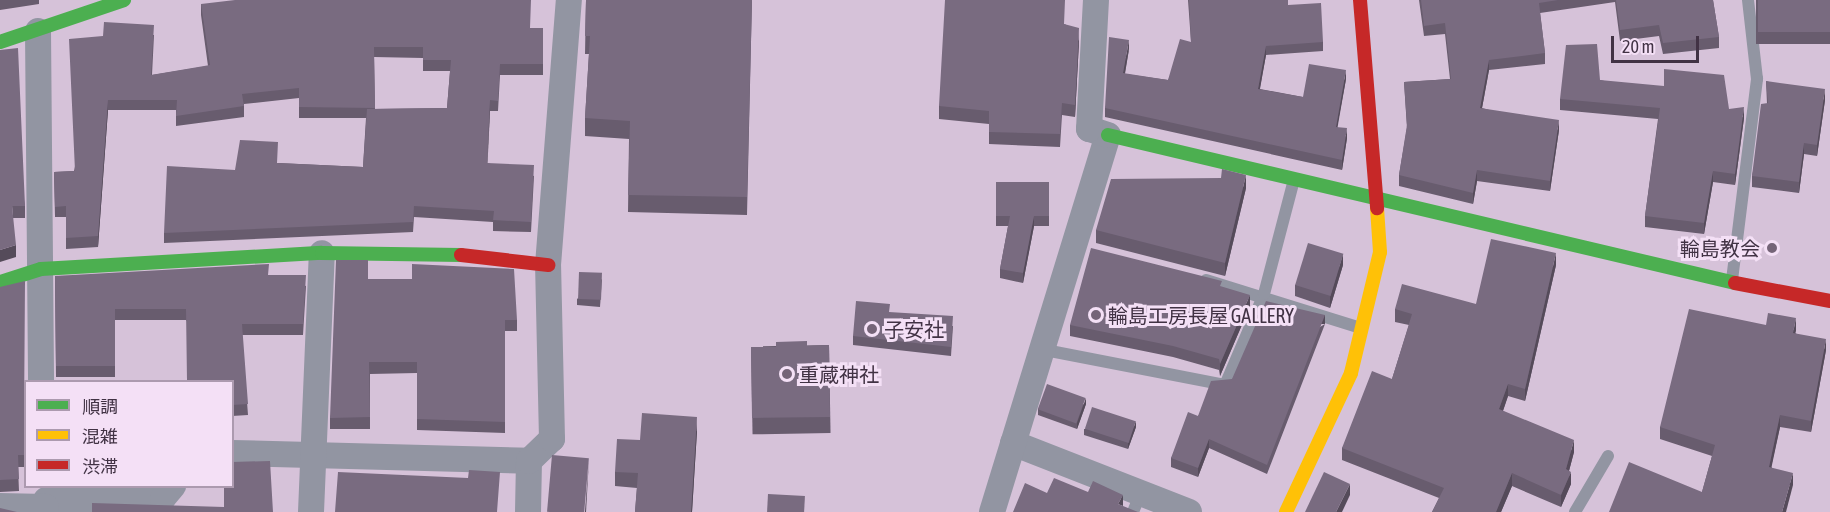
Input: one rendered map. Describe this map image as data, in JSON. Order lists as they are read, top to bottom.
{
  "places": [
    "輪島教会",
    "輪島工房長屋 GALLERY",
    "子安社",
    "重蔵神社"
  ],
  "legend": ["順調", "混雑", "渋滞"],
  "scale_bar": "20 m"
}
